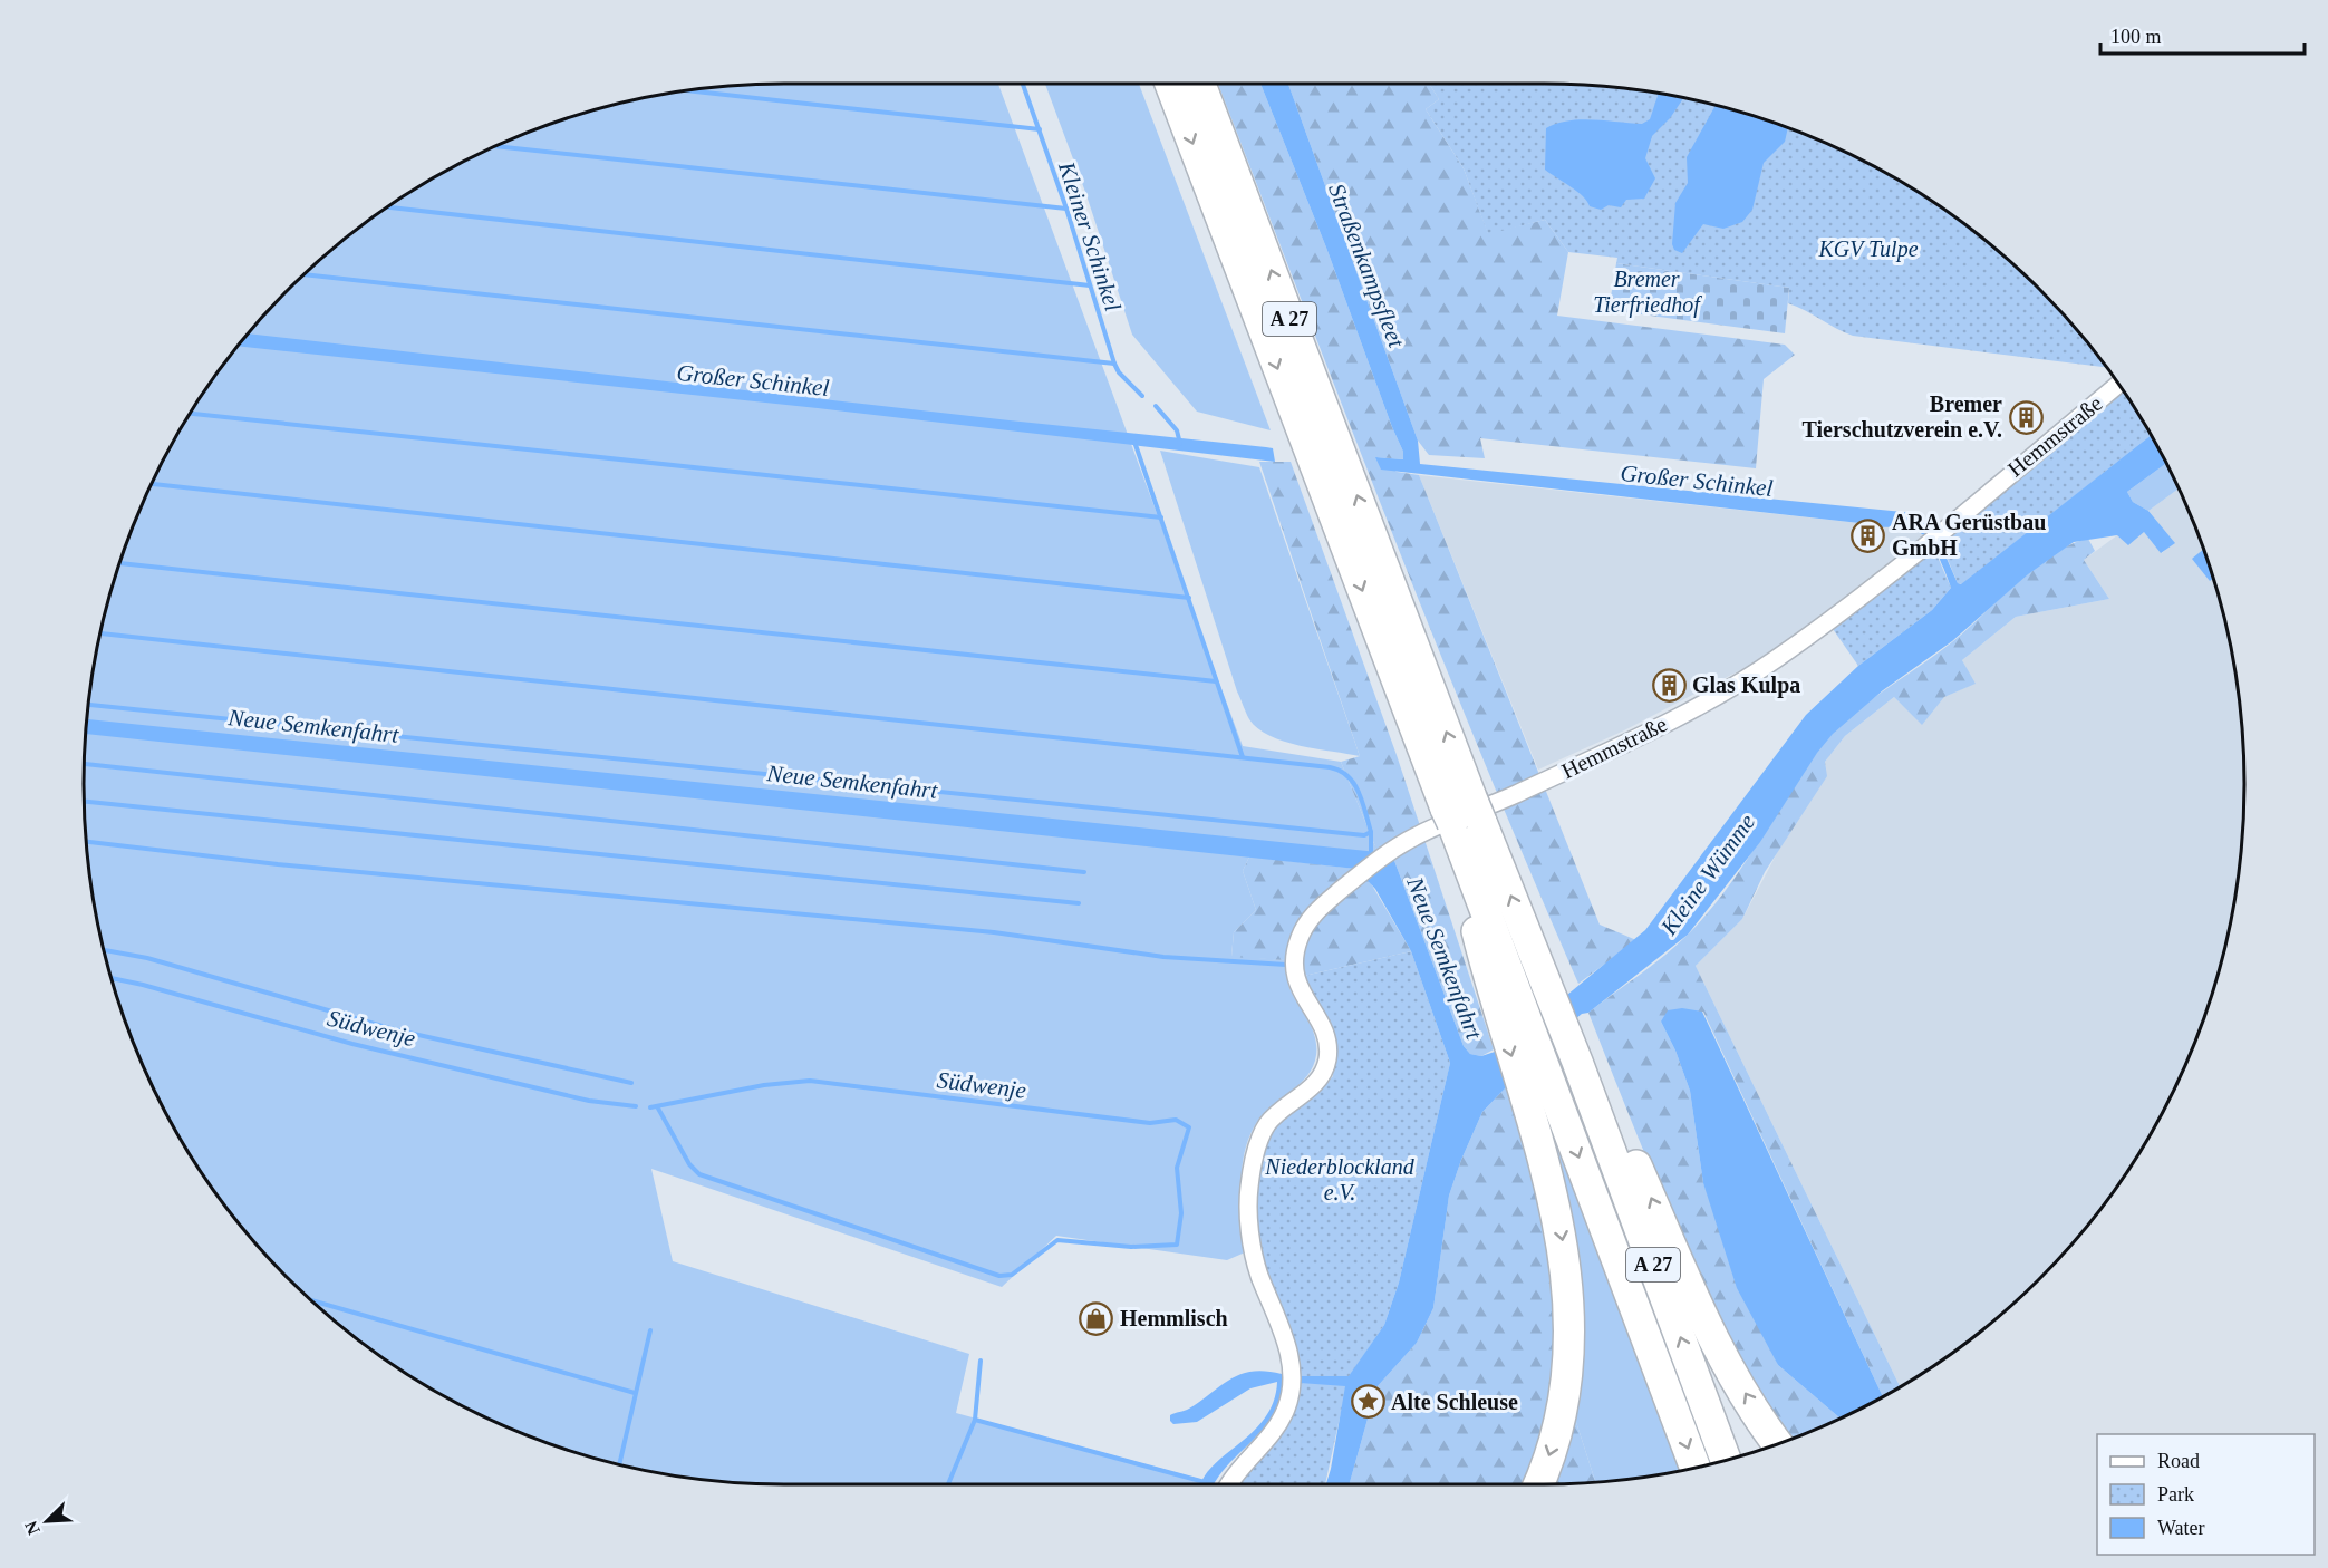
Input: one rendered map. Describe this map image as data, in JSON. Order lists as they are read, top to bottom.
{
  "streets": {
    "highway": ["A 27"],
    "street": ["Hemmstraße"]
  },
  "water": [
    "Kleiner Schinkel",
    "Straßenkampsfleet",
    "Großer Schinkel",
    "Neue Semkenfahrt",
    "Kleine Wümme",
    "Südwenje"
  ],
  "parks": ["KGV Tulpe", "Bremer Tierfriedhof", "Niederblockland e.V."],
  "places": {
    "building": ["Bremer Tierschutzverein e.V.", "ARA Gerüstbau GmbH", "Glas Kulpa"],
    "shop": ["Hemmlisch"],
    "place": ["Alte Schleuse"]
  },
  "legend": ["Road", "Park", "Water"],
  "scale_bar": "100 m",
  "north": "bottom left"
}
